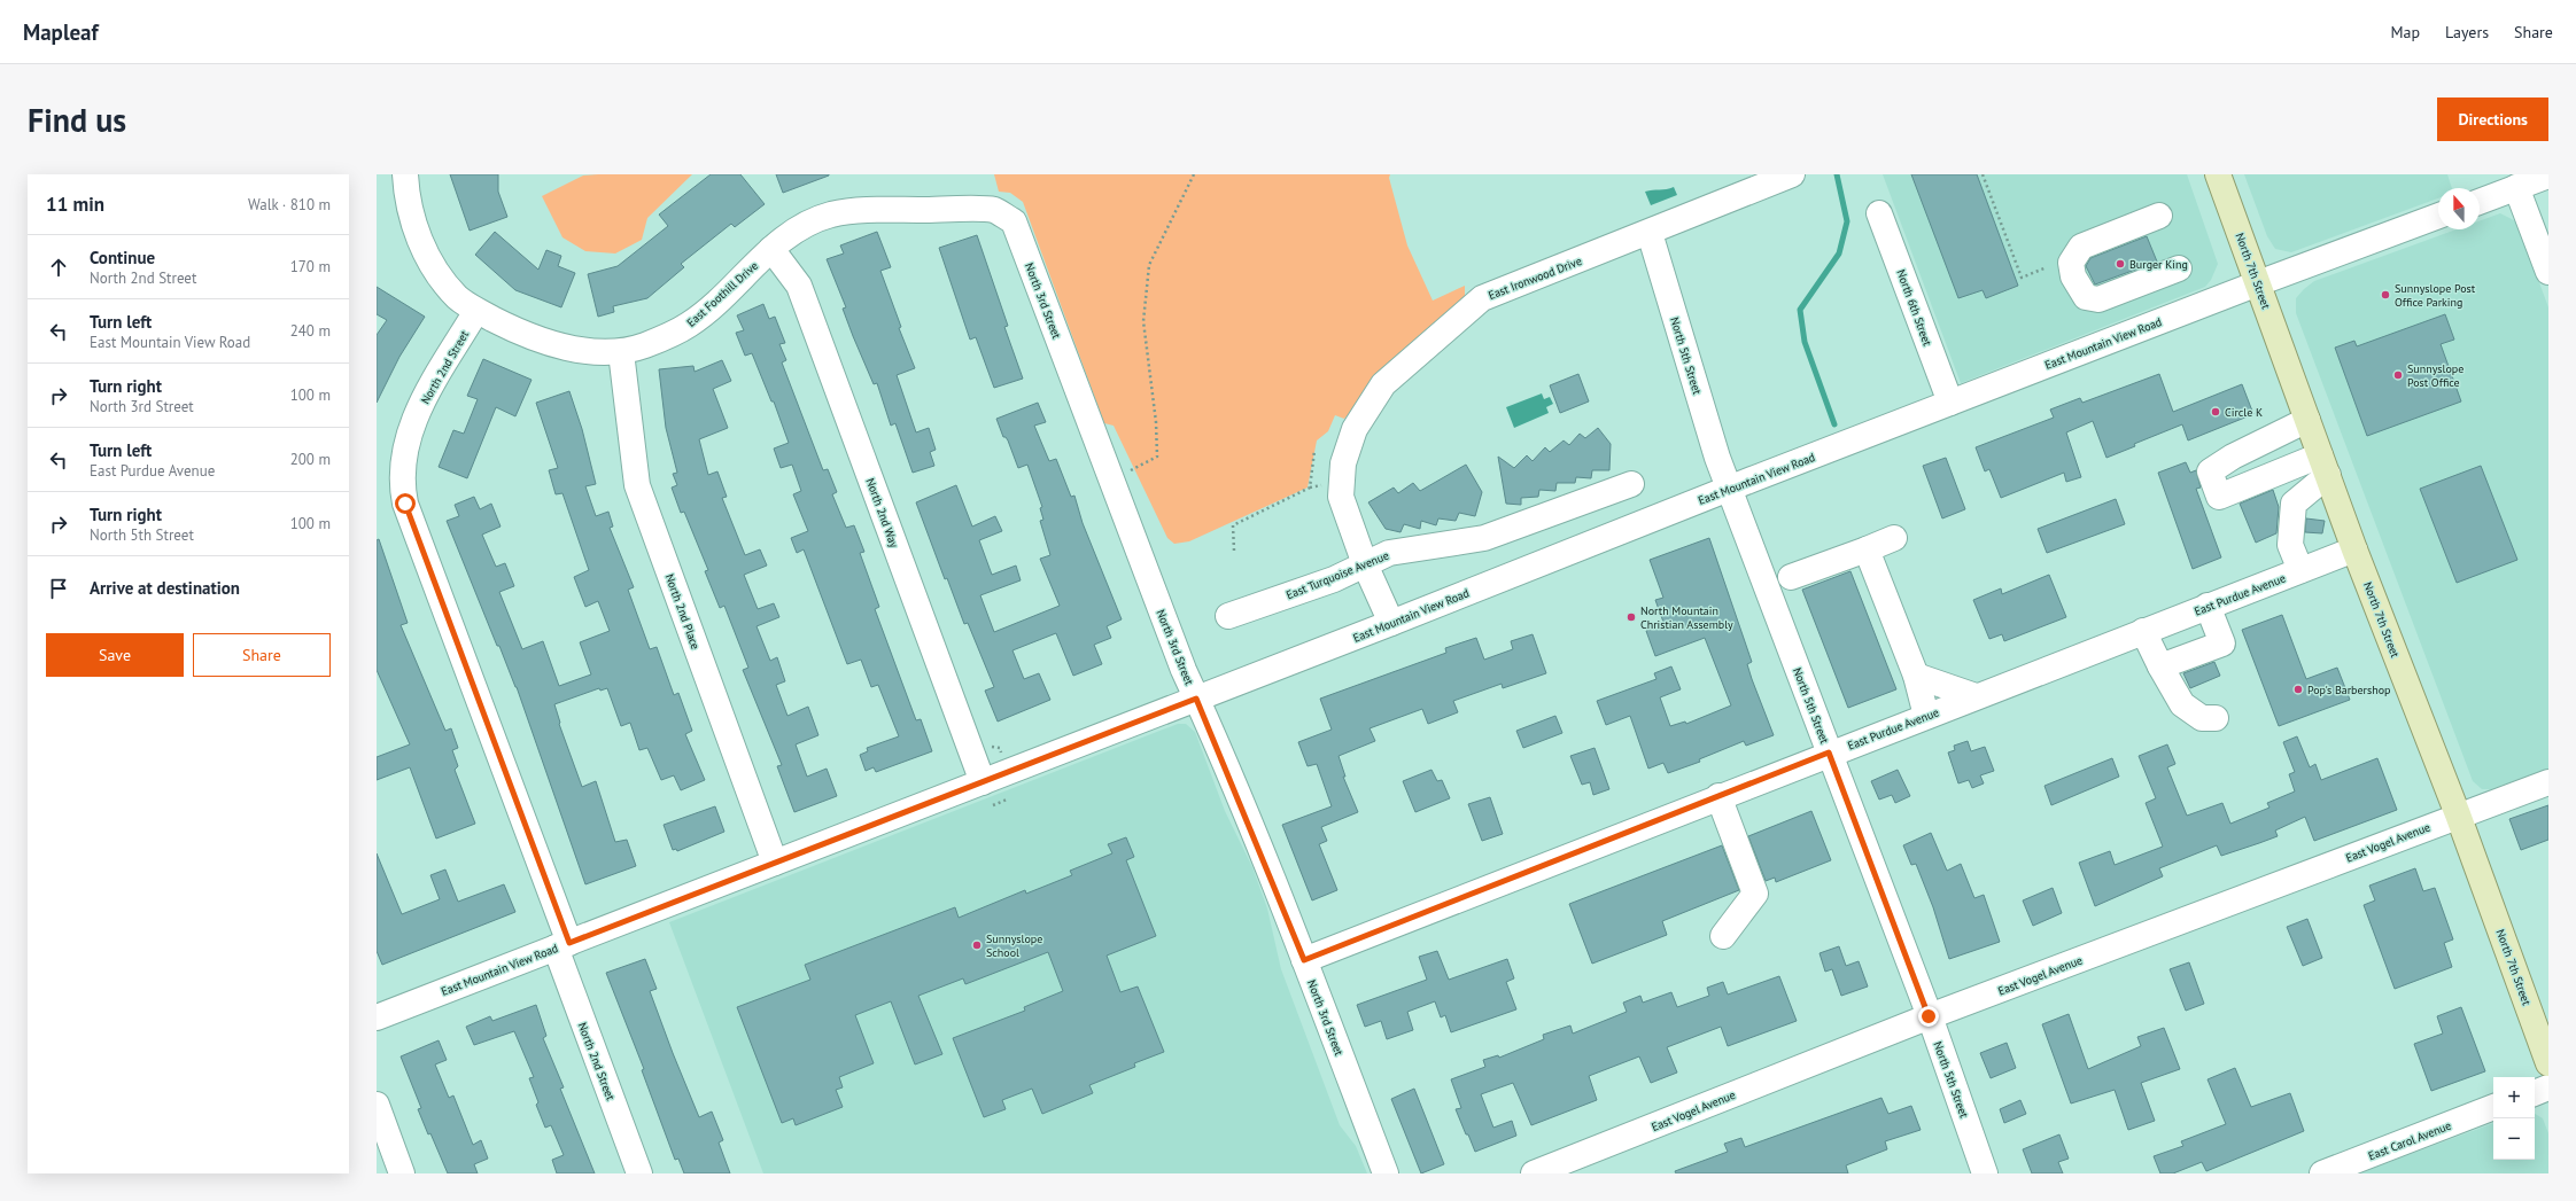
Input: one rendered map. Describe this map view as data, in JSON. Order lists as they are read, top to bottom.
{
  "streets": {
    "main road": ["North 7th Street"],
    "street": [
      "East Ironwood Drive",
      "East Foothill Drive",
      "North 3rd Street",
      "North 6th Street",
      "East Mountain View Road",
      "North 5th Street",
      "North 2nd Street",
      "North 2nd Way",
      "East Turquoise Avenue",
      "East Purdue Avenue",
      "North 2nd Place",
      "East Vogel Avenue",
      "East Carol Avenue"
    ]
  },
  "crossings": [
    ["North 7th Street", "East Mountain View Road"],
    ["North 7th Street", "East Purdue Avenue"],
    ["North 7th Street", "East Vogel Avenue"],
    ["East Ironwood Drive", "East Mountain View Road"],
    ["East Ironwood Drive", "North 5th Street"],
    ["East Ironwood Drive", "East Turquoise Avenue"],
    ["East Foothill Drive", "North 3rd Street"],
    ["East Foothill Drive", "North 2nd Street"],
    ["East Foothill Drive", "North 2nd Way"],
    ["East Foothill Drive", "North 2nd Place"],
    ["North 3rd Street", "East Mountain View Road"],
    ["North 3rd Street", "East Purdue Avenue"],
    ["North 6th Street", "East Mountain View Road"],
    ["East Mountain View Road", "North 5th Street"],
    ["East Mountain View Road", "North 2nd Street"],
    ["East Mountain View Road", "North 2nd Way"],
    ["East Mountain View Road", "North 2nd Place"],
    ["North 5th Street", "East Purdue Avenue"],
    ["North 5th Street", "East Vogel Avenue"]
  ],
  "places": [
    "Burger King",
    "Sunnyslope Post Office Parking",
    "Sunnyslope Post Office",
    "Circle K",
    "North Mountain Christian Assembly",
    "Pop's Barbershop",
    "Sunnyslope School"
  ],
  "north": "top",
  "page": {
    "header": "Mapleaf",
    "nav": ["Map", "Layers", "Share"],
    "buttons": [
      "Directions",
      ["Save", "Share"]
    ],
    "title": "Find us",
    "heading": ["11 min", "Walk · 810 m"],
    "list": [
      ["Continue", "North 2nd Street", "170 m"],
      ["Turn left", "East Mountain View Road", "240 m"],
      ["Turn right", "North 3rd Street", "100 m"],
      ["Turn left", "East Purdue Avenue", "200 m"],
      ["Turn right", "North 5th Street", "100 m"],
      "Arrive at destination"
    ],
    "map_buttons": ["+", "−"]
  }
}
